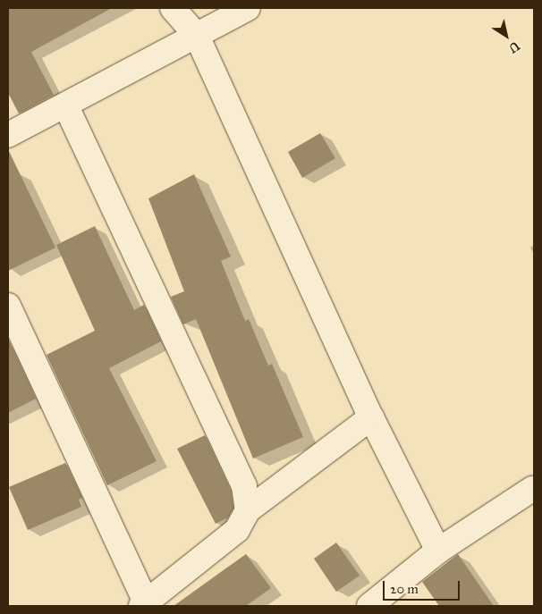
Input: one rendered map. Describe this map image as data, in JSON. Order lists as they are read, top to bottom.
{
  "scale_bar": "20 m",
  "north": "bottom right"
}
